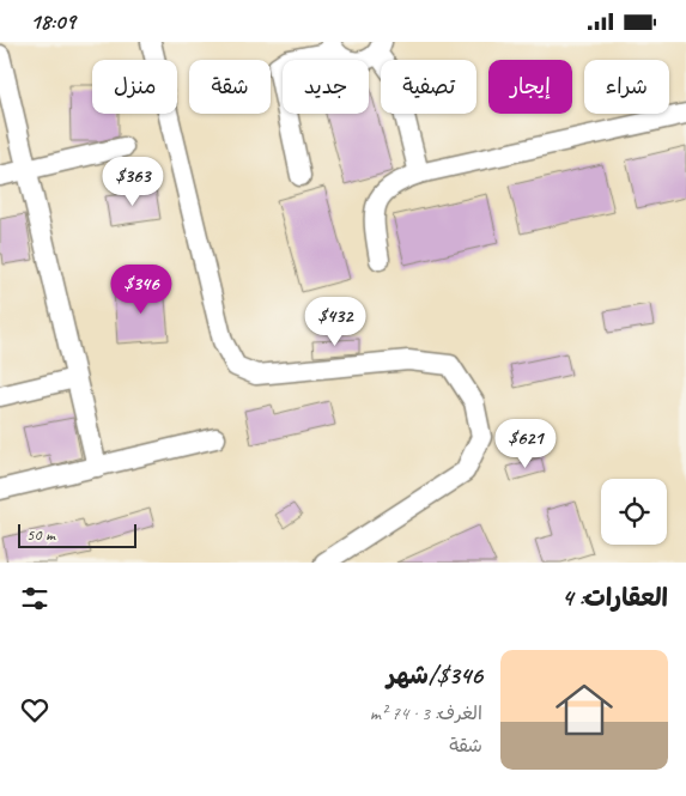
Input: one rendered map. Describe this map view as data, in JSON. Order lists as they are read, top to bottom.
{
  "scale_bar": "50 m",
  "page": {
    "status": "18:09",
    "chip": [
      "شراء",
      "إيجار",
      "تصفية",
      "جديد",
      "شقة",
      "منزل"
    ],
    "price": [
      "$363",
      "$346",
      "$432",
      "$621"
    ],
    "scale": "50 m",
    "heading": "العقارات: 4",
    "list": [
      {
        "name": "$346/شهر",
        "note": "الغرف: 3 · 74 m² · شقة"
      }
    ]
  }
}
